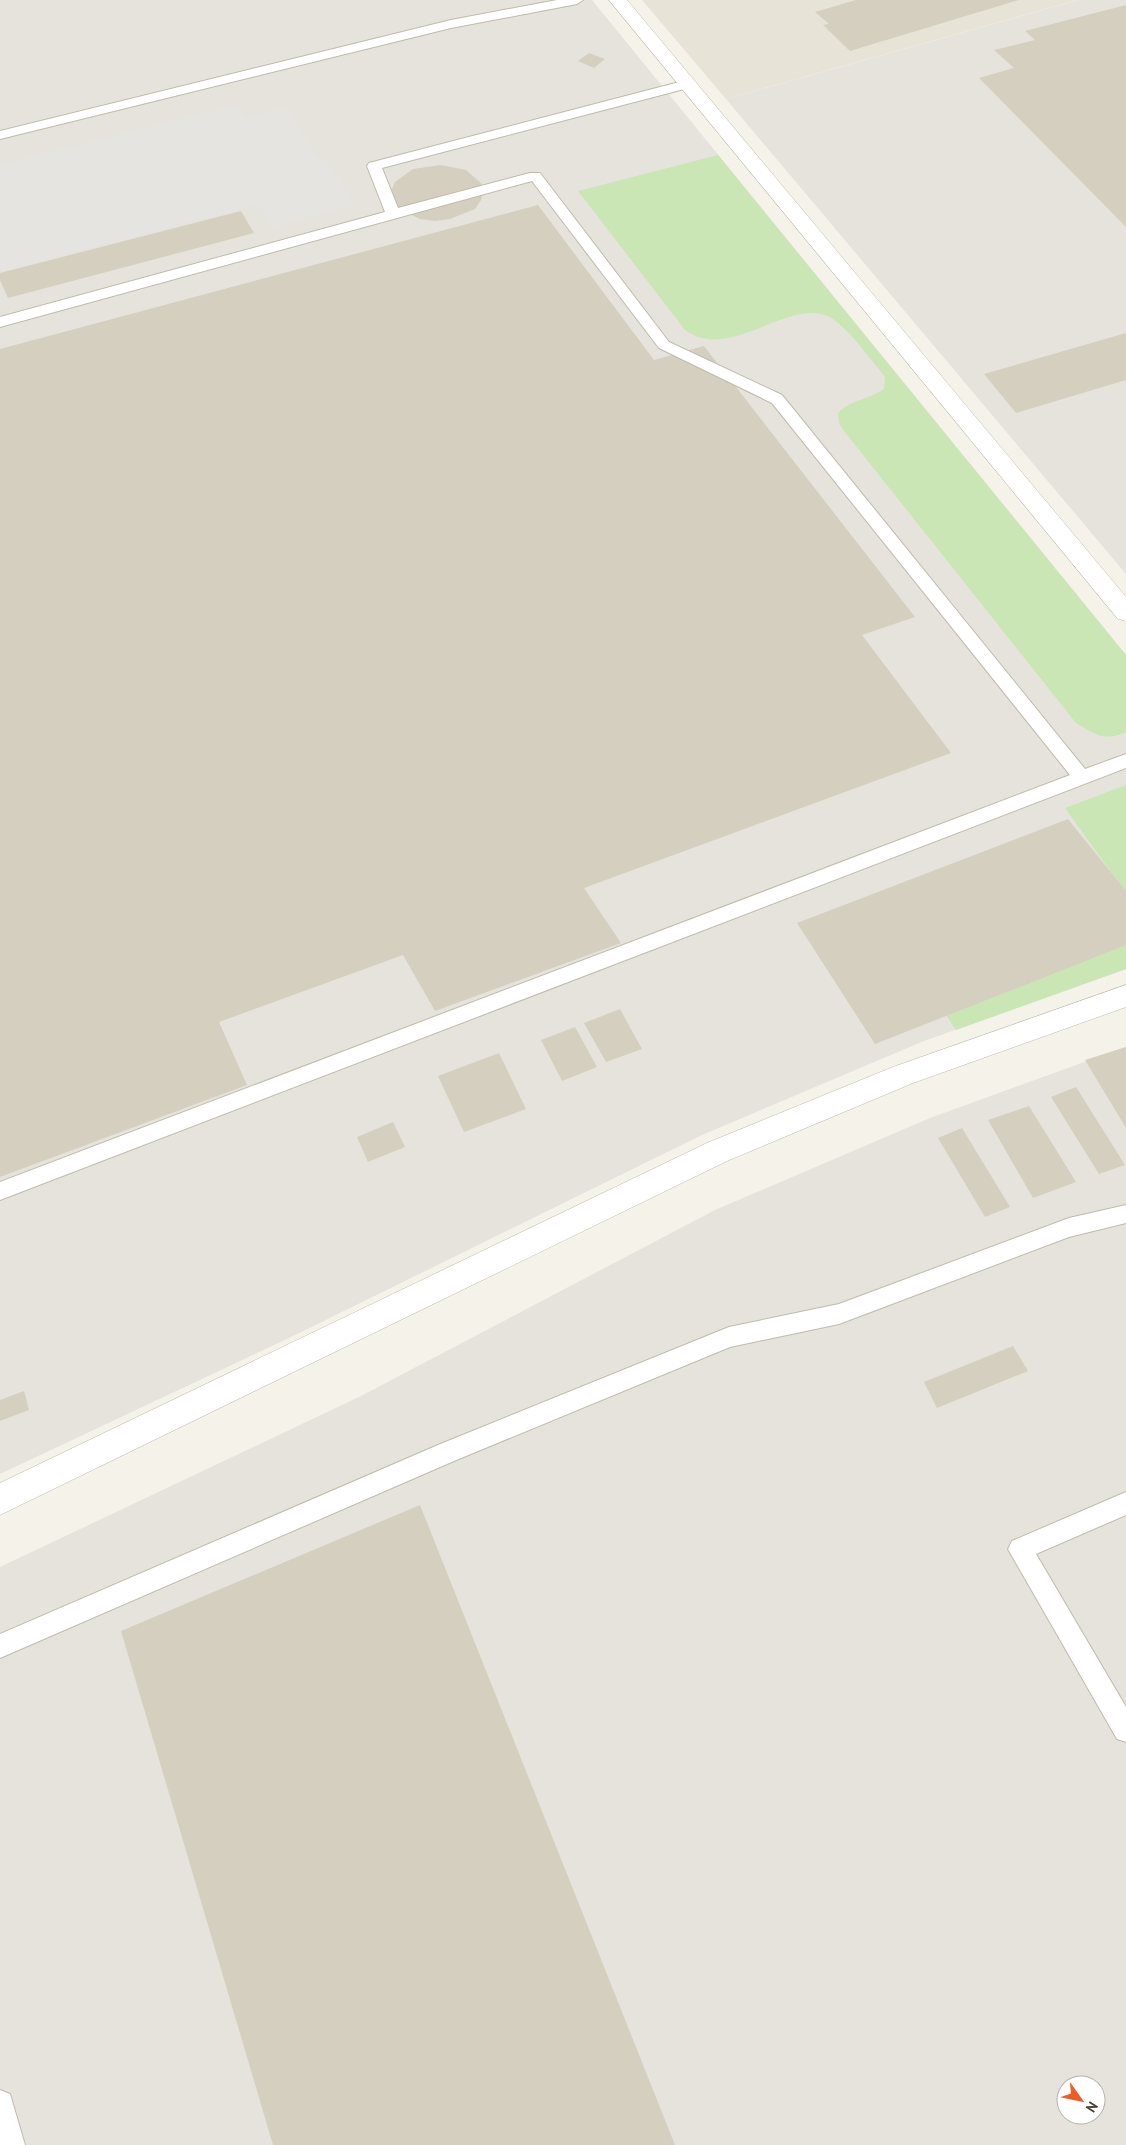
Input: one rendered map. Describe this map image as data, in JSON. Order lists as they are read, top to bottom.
{
  "north": "bottom right"
}
